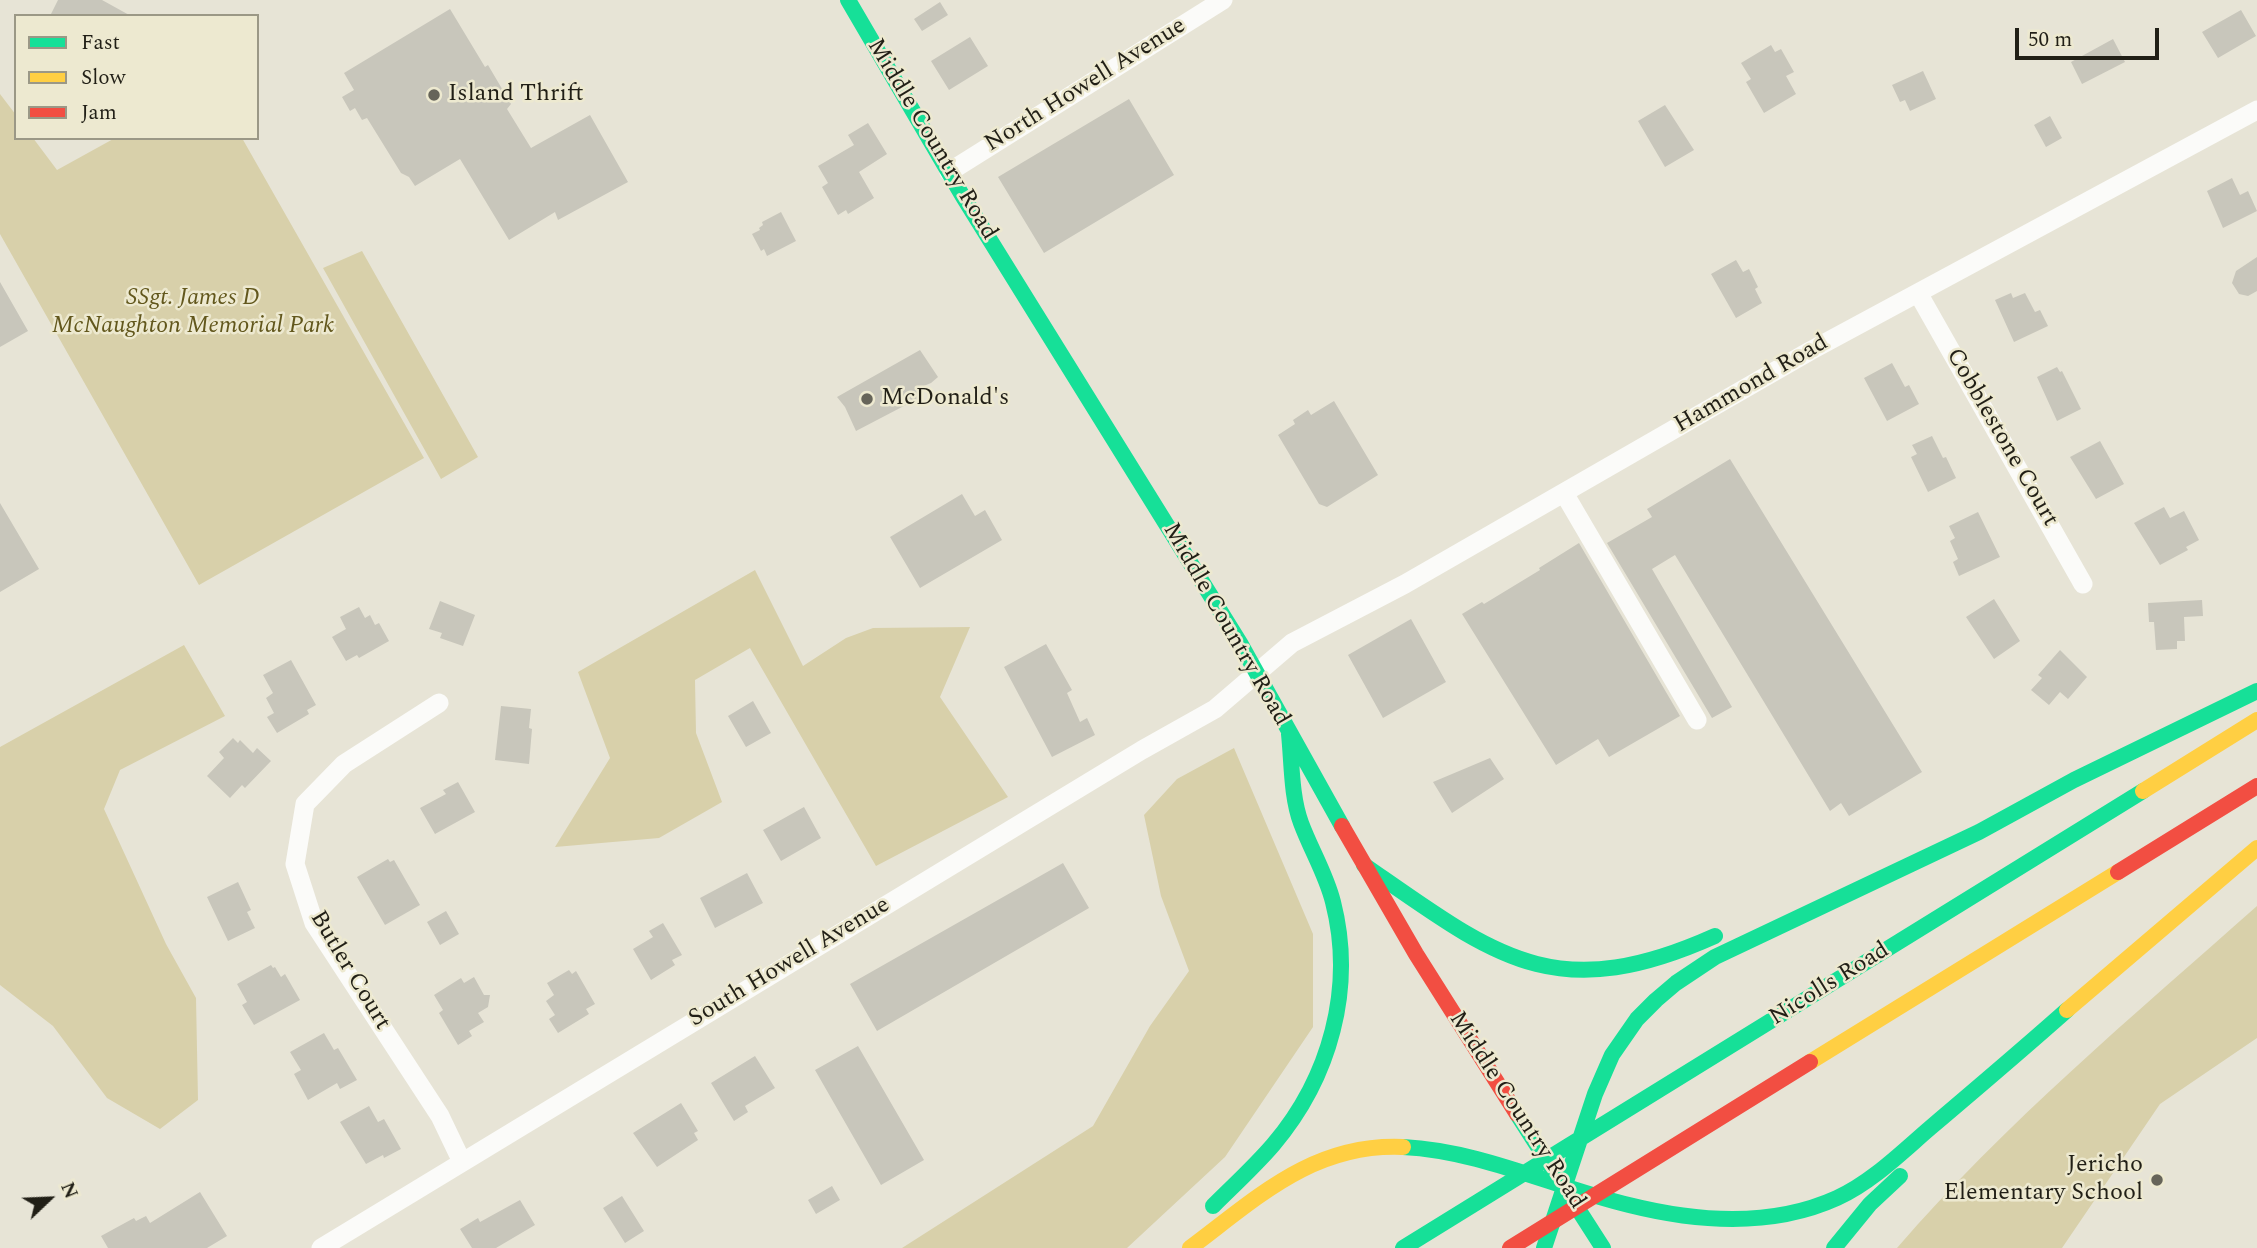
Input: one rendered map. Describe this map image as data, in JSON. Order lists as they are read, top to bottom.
{
  "streets": {
    "main road": ["Middle Country Road", "Nicolls Road"],
    "street": [
      "North Howell Avenue",
      "Hammond Road",
      "Cobblestone Court",
      "South Howell Avenue",
      "Butler Court"
    ]
  },
  "crossings": [
    ["North Howell Avenue", "Middle Country Road"],
    ["Middle Country Road", "Hammond Road"],
    ["Middle Country Road", "South Howell Avenue"],
    ["Hammond Road", "Cobblestone Court"],
    ["Hammond Road", "South Howell Avenue"],
    ["South Howell Avenue", "Butler Court"]
  ],
  "parks": ["SSgt. James D McNaughton Memorial Park"],
  "places": ["Island Thrift", "McDonald's", "Jericho Elementary School"],
  "legend": ["Fast", "Slow", "Jam"],
  "scale_bar": "50 m",
  "north": "top right"
}
